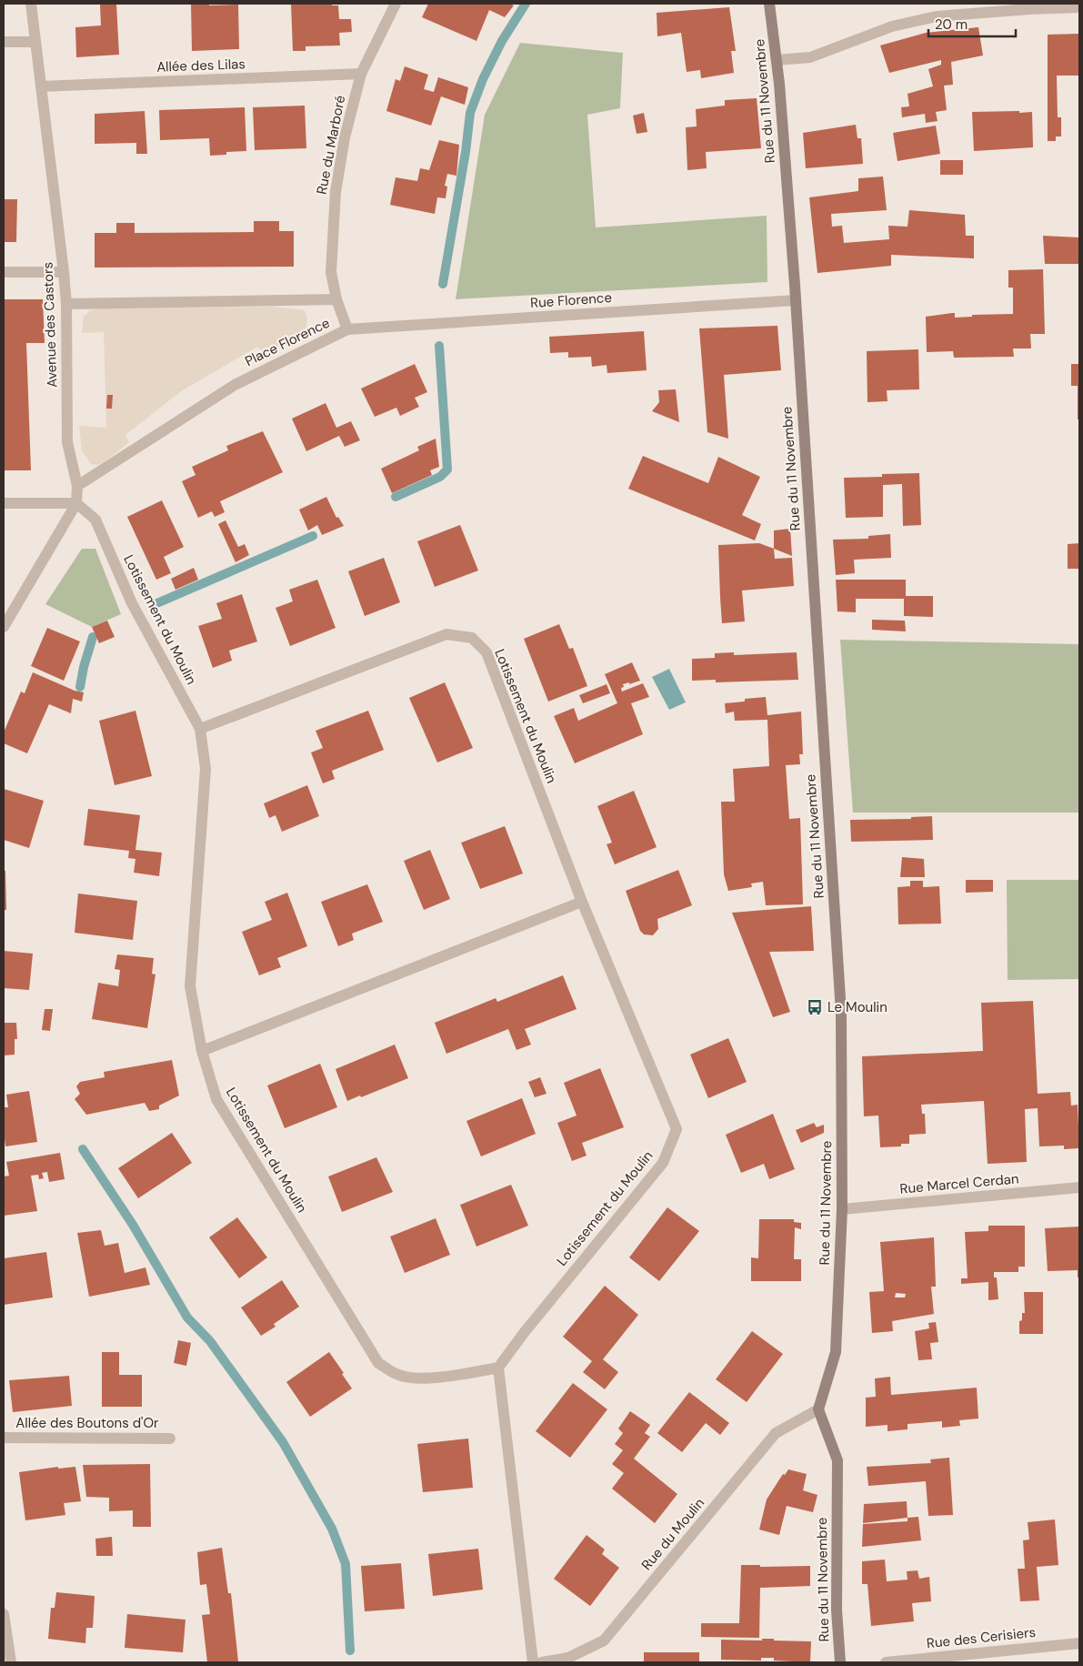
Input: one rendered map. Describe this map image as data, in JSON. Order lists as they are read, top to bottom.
{
  "streets": {
    "street": [
      "Allée des Lilas",
      "Rue du 11 Novembre",
      "Rue du Marboré",
      "Rue Florence",
      "Avenue des Castors",
      "Place Florence",
      "Lotissement du Moulin",
      "Rue Marcel Cerdan",
      "Allée des Boutons d'Or",
      "Rue du Moulin",
      "Rue des Cerisiers"
    ]
  },
  "crossings": [
    ["Allée des Lilas", "Rue du Marboré"],
    ["Allée des Lilas", "Avenue des Castors"],
    ["Rue du 11 Novembre", "Rue Florence"],
    ["Rue du 11 Novembre", "Rue Marcel Cerdan"],
    ["Rue du 11 Novembre", "Rue du Moulin"],
    ["Rue du Marboré", "Place Florence"],
    ["Rue Florence", "Place Florence"],
    ["Avenue des Castors", "Place Florence"],
    ["Avenue des Castors", "Lotissement du Moulin"]
  ],
  "places": {
    "bus stop": ["Le Moulin"]
  },
  "scale_bar": "20 m"
}
